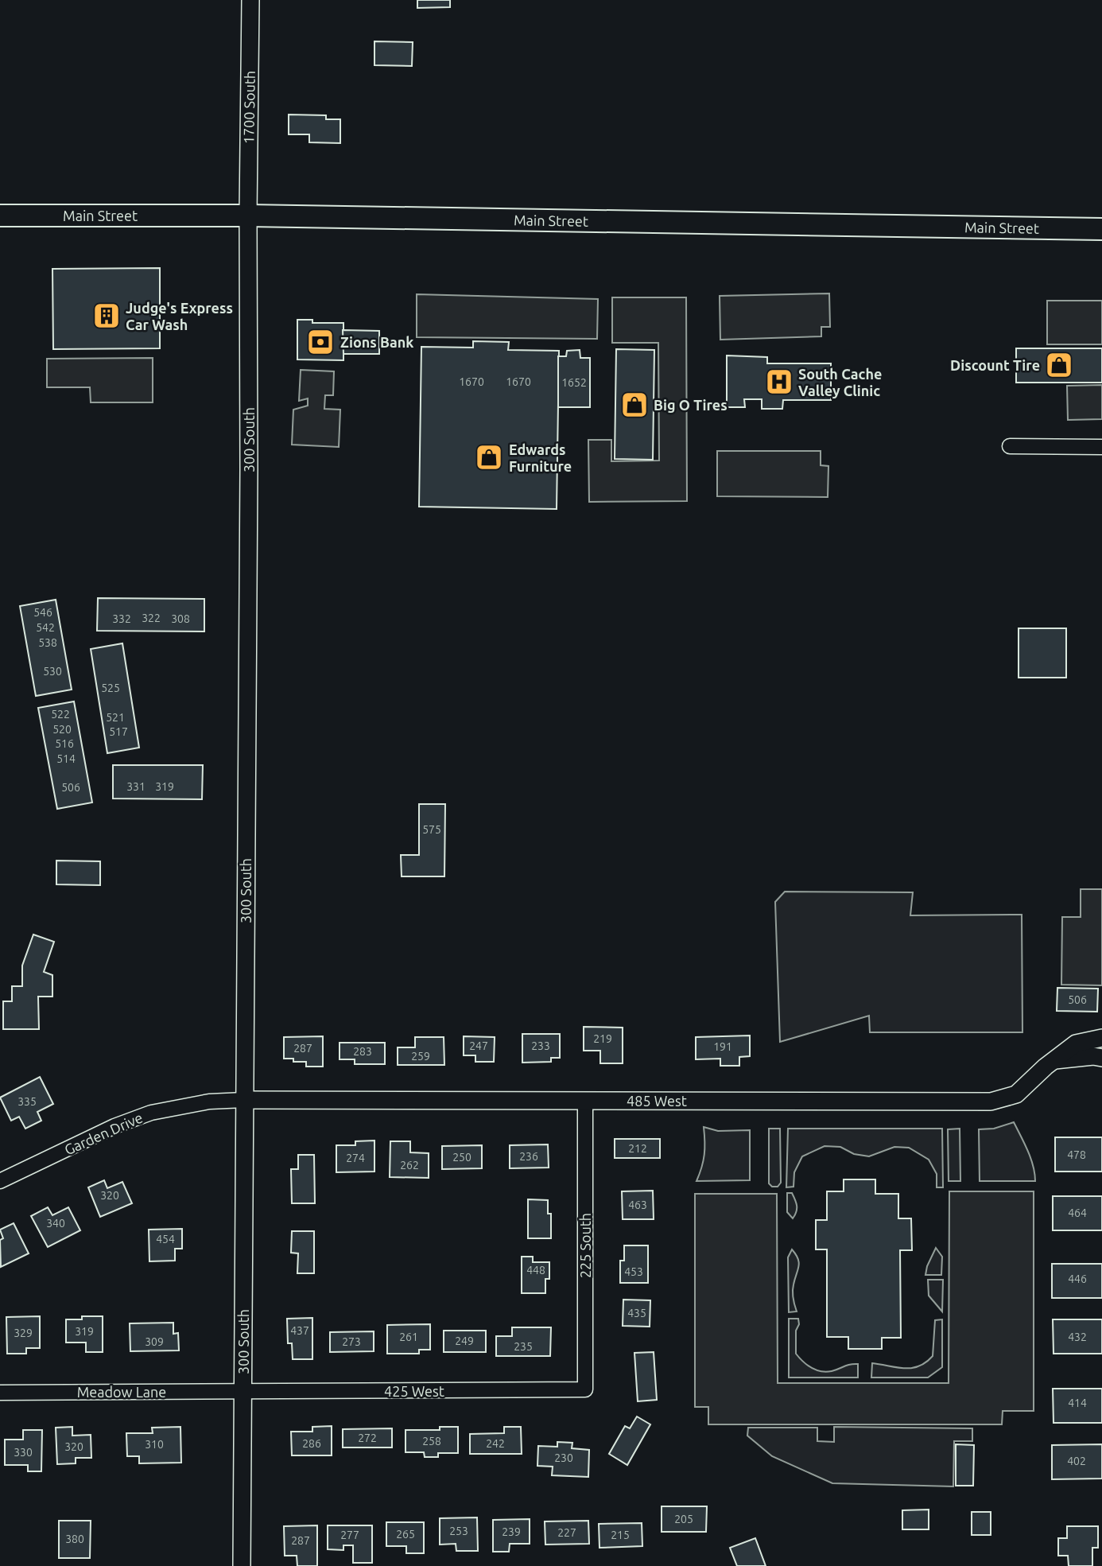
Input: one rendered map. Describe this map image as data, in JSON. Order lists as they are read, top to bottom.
{
  "streets": {
    "main road": ["Main Street"],
    "street": [
      "1700 South",
      "300 South",
      "485 West",
      "Garden Drive",
      "225 South",
      "425 West",
      "Meadow Lane"
    ]
  },
  "crossings": [
    ["1700 South", "Main Street"],
    ["1700 South", "300 South"],
    ["Main Street", "300 South"],
    ["300 South", "485 West"],
    ["300 South", "Garden Drive"],
    ["300 South", "425 West"],
    ["300 South", "Meadow Lane"],
    ["485 West", "Garden Drive"],
    ["485 West", "225 South"],
    ["225 South", "425 West"],
    ["425 West", "Meadow Lane"]
  ],
  "places": {
    "building": ["Judge's Express Car Wash"],
    "bank": ["Zions Bank"],
    "shop": ["Discount Tire", "Big O Tires", "Edwards Furniture"],
    "hospital": ["South Cache Valley Clinic"]
  },
  "house_numbers": [
    "1670",
    "1670",
    "1652",
    "546",
    "322",
    "332",
    "308",
    "542",
    "538",
    "530",
    "525",
    "522",
    "521",
    "520",
    "517",
    "516",
    "514",
    "331",
    "319",
    "506",
    "575",
    "506",
    "219",
    "247",
    "233",
    "191",
    "287",
    "283",
    "259",
    "335",
    "212",
    "478",
    "236",
    "250",
    "274",
    "262",
    "320",
    "463",
    "464",
    "340",
    "454",
    "448",
    "453",
    "446",
    "435",
    "437",
    "319",
    "329",
    "261",
    "432",
    "249",
    "309",
    "273",
    "235",
    "414",
    "272",
    "258",
    "286",
    "242",
    "310",
    "320",
    "330",
    "230",
    "402",
    "205",
    "253",
    "239",
    "227",
    "265",
    "277",
    "215",
    "380",
    "287"
  ]
}
